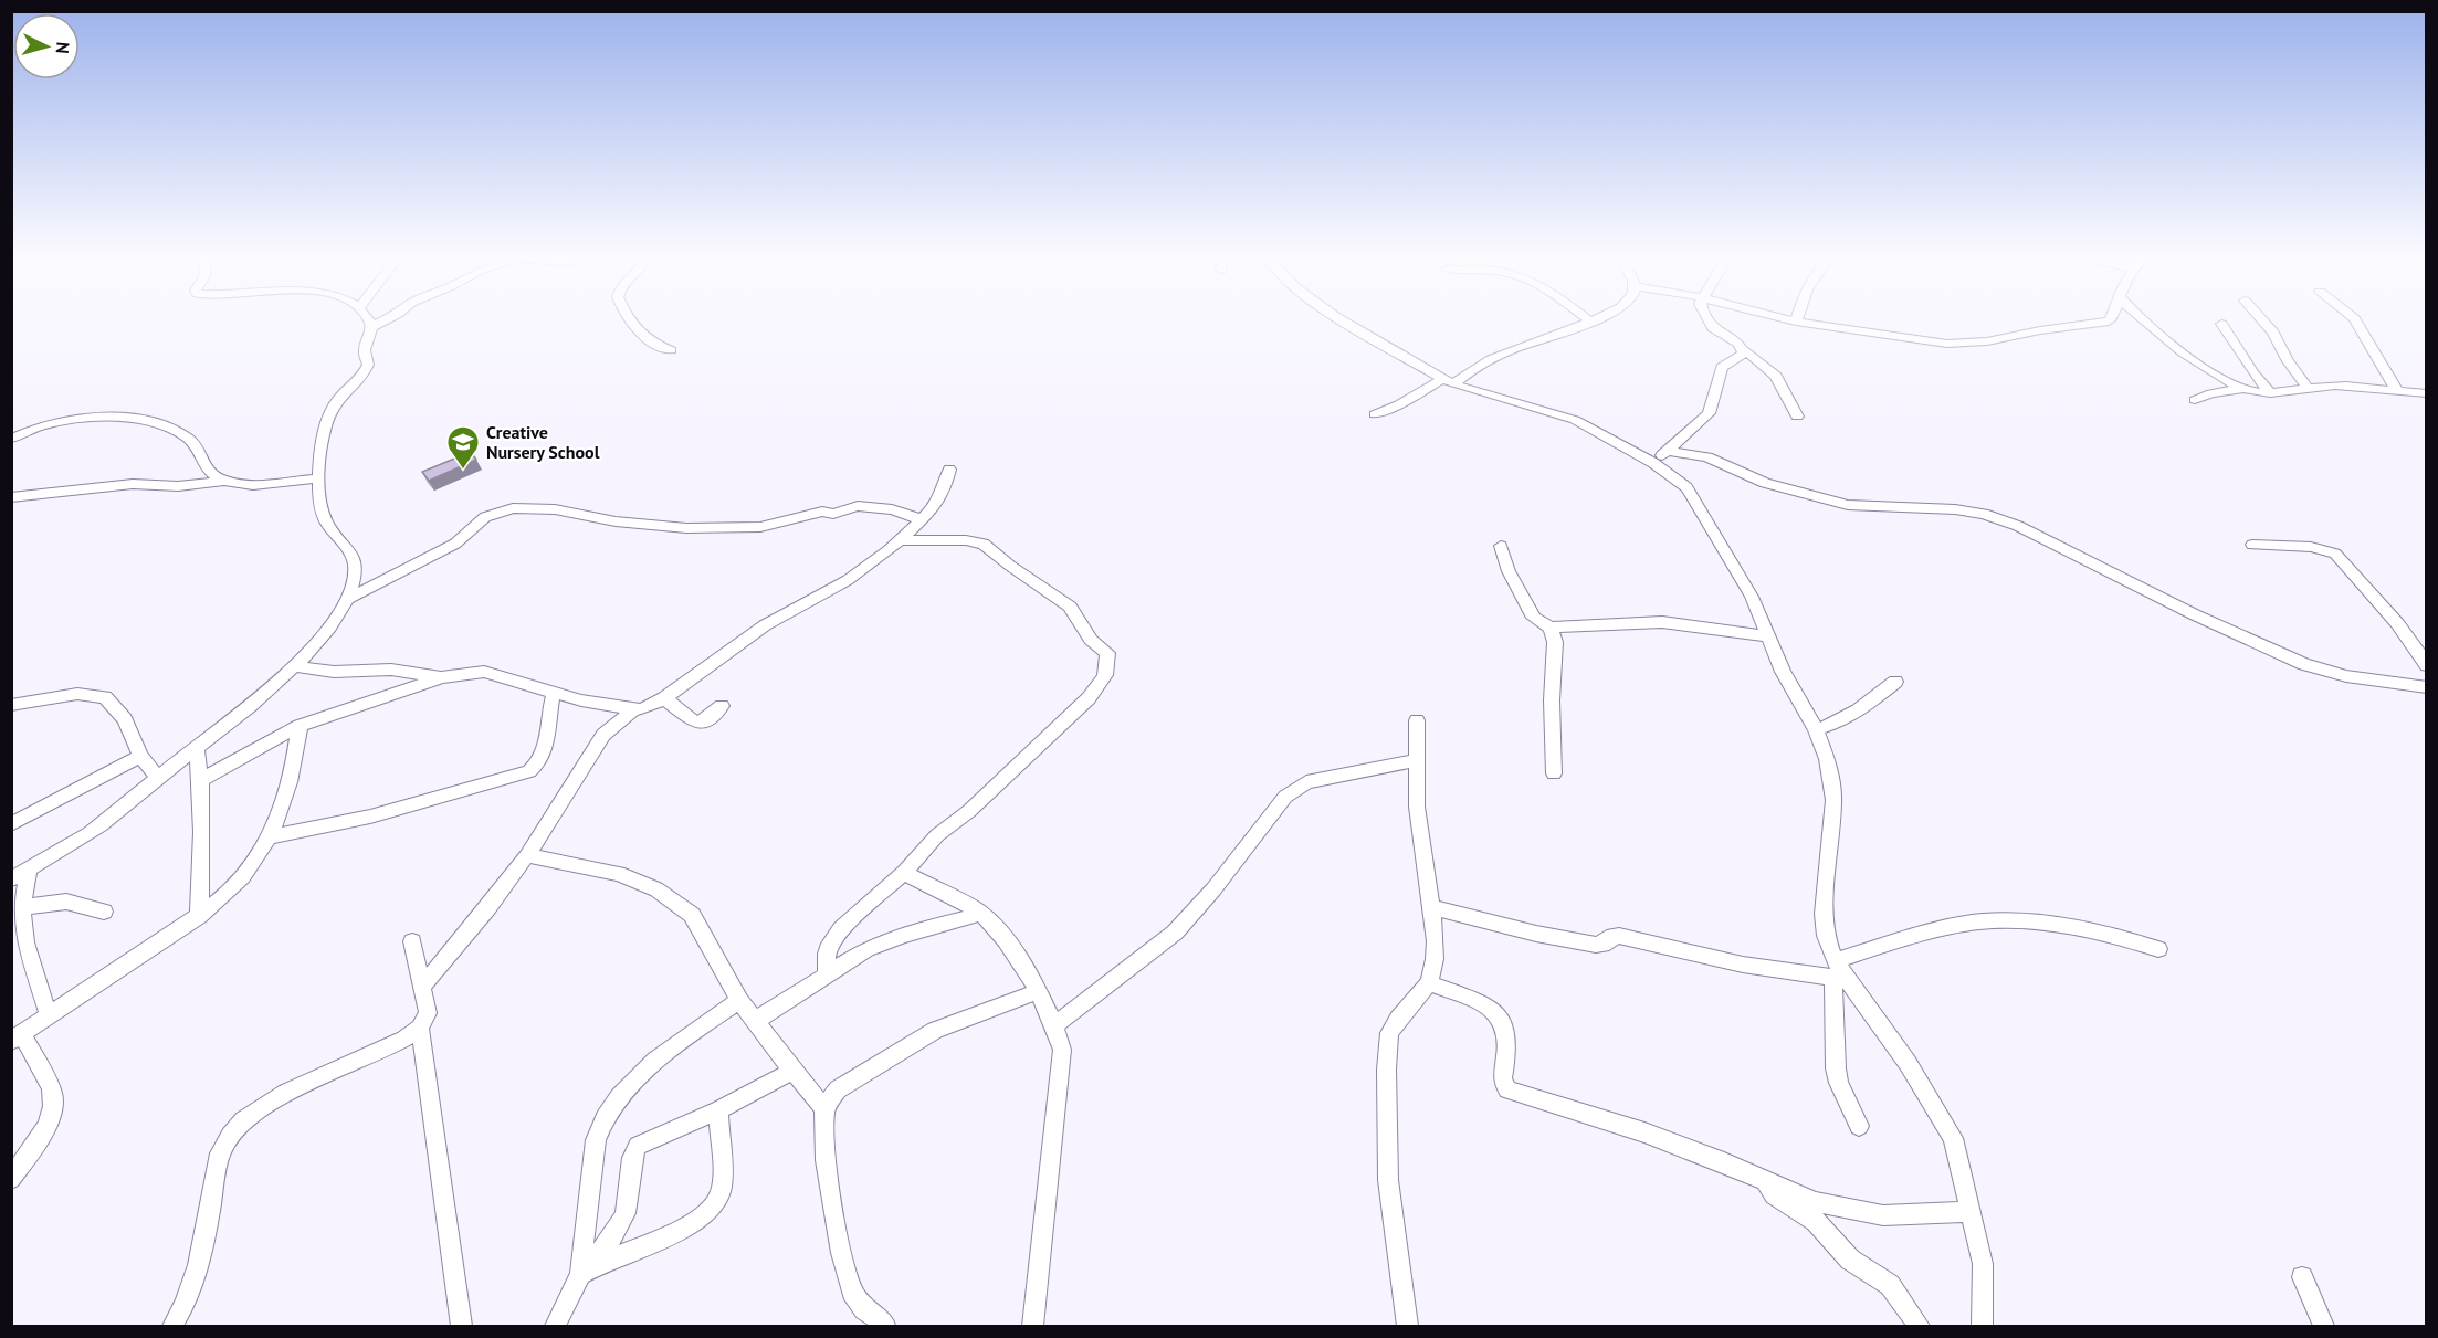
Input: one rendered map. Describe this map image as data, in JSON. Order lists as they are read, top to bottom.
{
  "places": {
    "school or university": ["Creative Nursery School"]
  },
  "north": "right"
}
